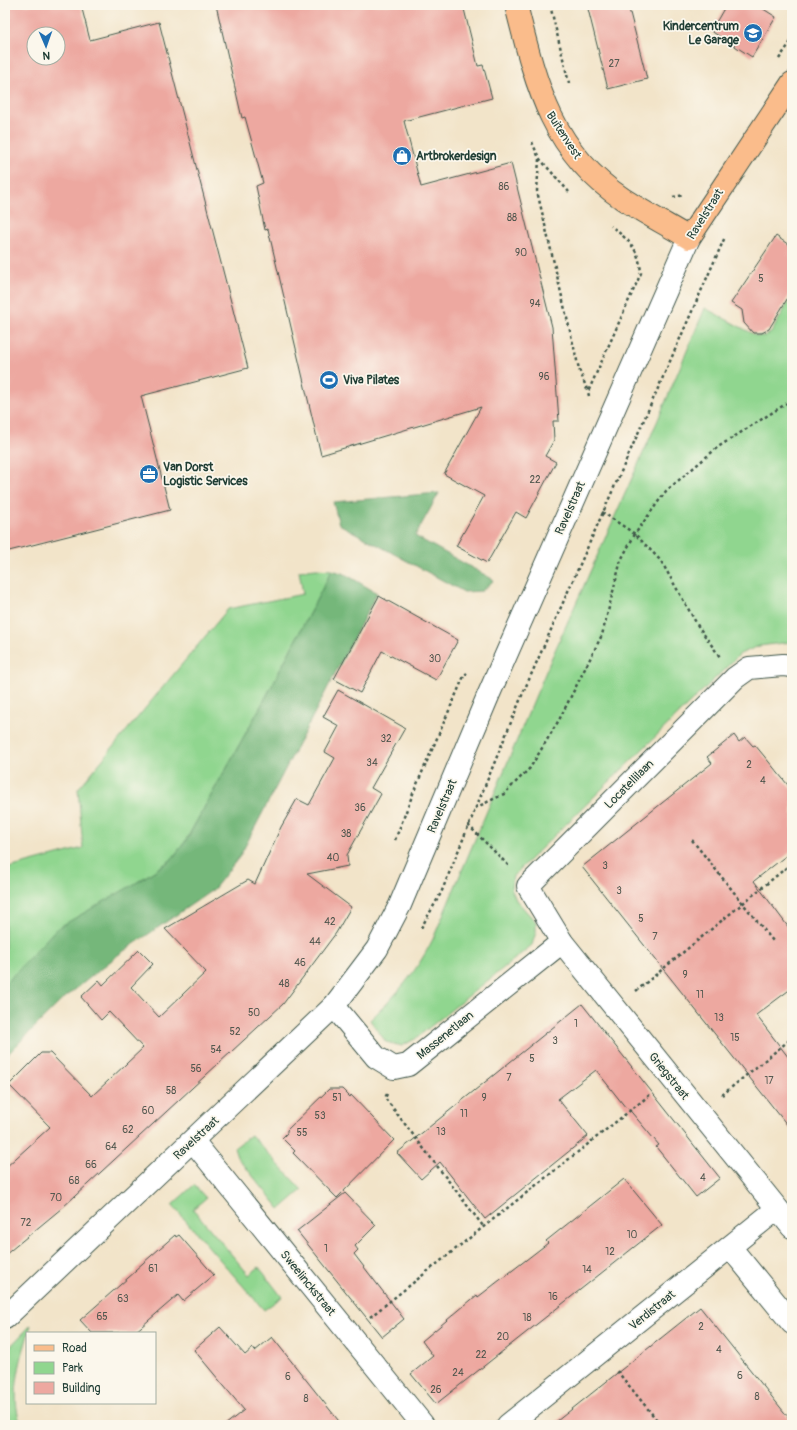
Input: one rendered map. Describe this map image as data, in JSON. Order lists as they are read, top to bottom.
{
  "streets": {
    "main road": ["Buitenvest", "Ravelstraat"],
    "street": [
      "Locatellilaan",
      "Massenetlaan",
      "Griegstraat",
      "Sweelinckstraat",
      "Verdistraat"
    ]
  },
  "crossings": [
    ["Buitenvest", "Ravelstraat"],
    ["Ravelstraat", "Sweelinckstraat"],
    ["Massenetlaan", "Griegstraat"],
    ["Griegstraat", "Verdistraat"]
  ],
  "places": {
    "school or university": ["Kindercentrum Le Garage"],
    "shop": ["Artbrokerdesign"],
    "sports": ["Viva Pilates"],
    "office": ["Van Dorst Logistic Services"]
  },
  "house_numbers": [
    "27",
    "86",
    "88",
    "90",
    "5",
    "94",
    "96",
    "22",
    "30",
    "32",
    "34",
    "2",
    "4",
    "36",
    "38",
    "40",
    "3",
    "3",
    "5",
    "42",
    "7",
    "44",
    "46",
    "9",
    "48",
    "11",
    "50",
    "13",
    "1",
    "52",
    "15",
    "3",
    "54",
    "5",
    "56",
    "7",
    "17",
    "58",
    "51",
    "9",
    "60",
    "11",
    "53",
    "62",
    "13",
    "55",
    "64",
    "66",
    "4",
    "68",
    "70",
    "72",
    "10",
    "1",
    "12",
    "61",
    "14",
    "16",
    "63",
    "65",
    "18",
    "2",
    "20",
    "4",
    "22",
    "24",
    "6",
    "6",
    "26",
    "8",
    "8"
  ],
  "legend": ["Road", "Park", "Building"],
  "north": "bottom"
}
